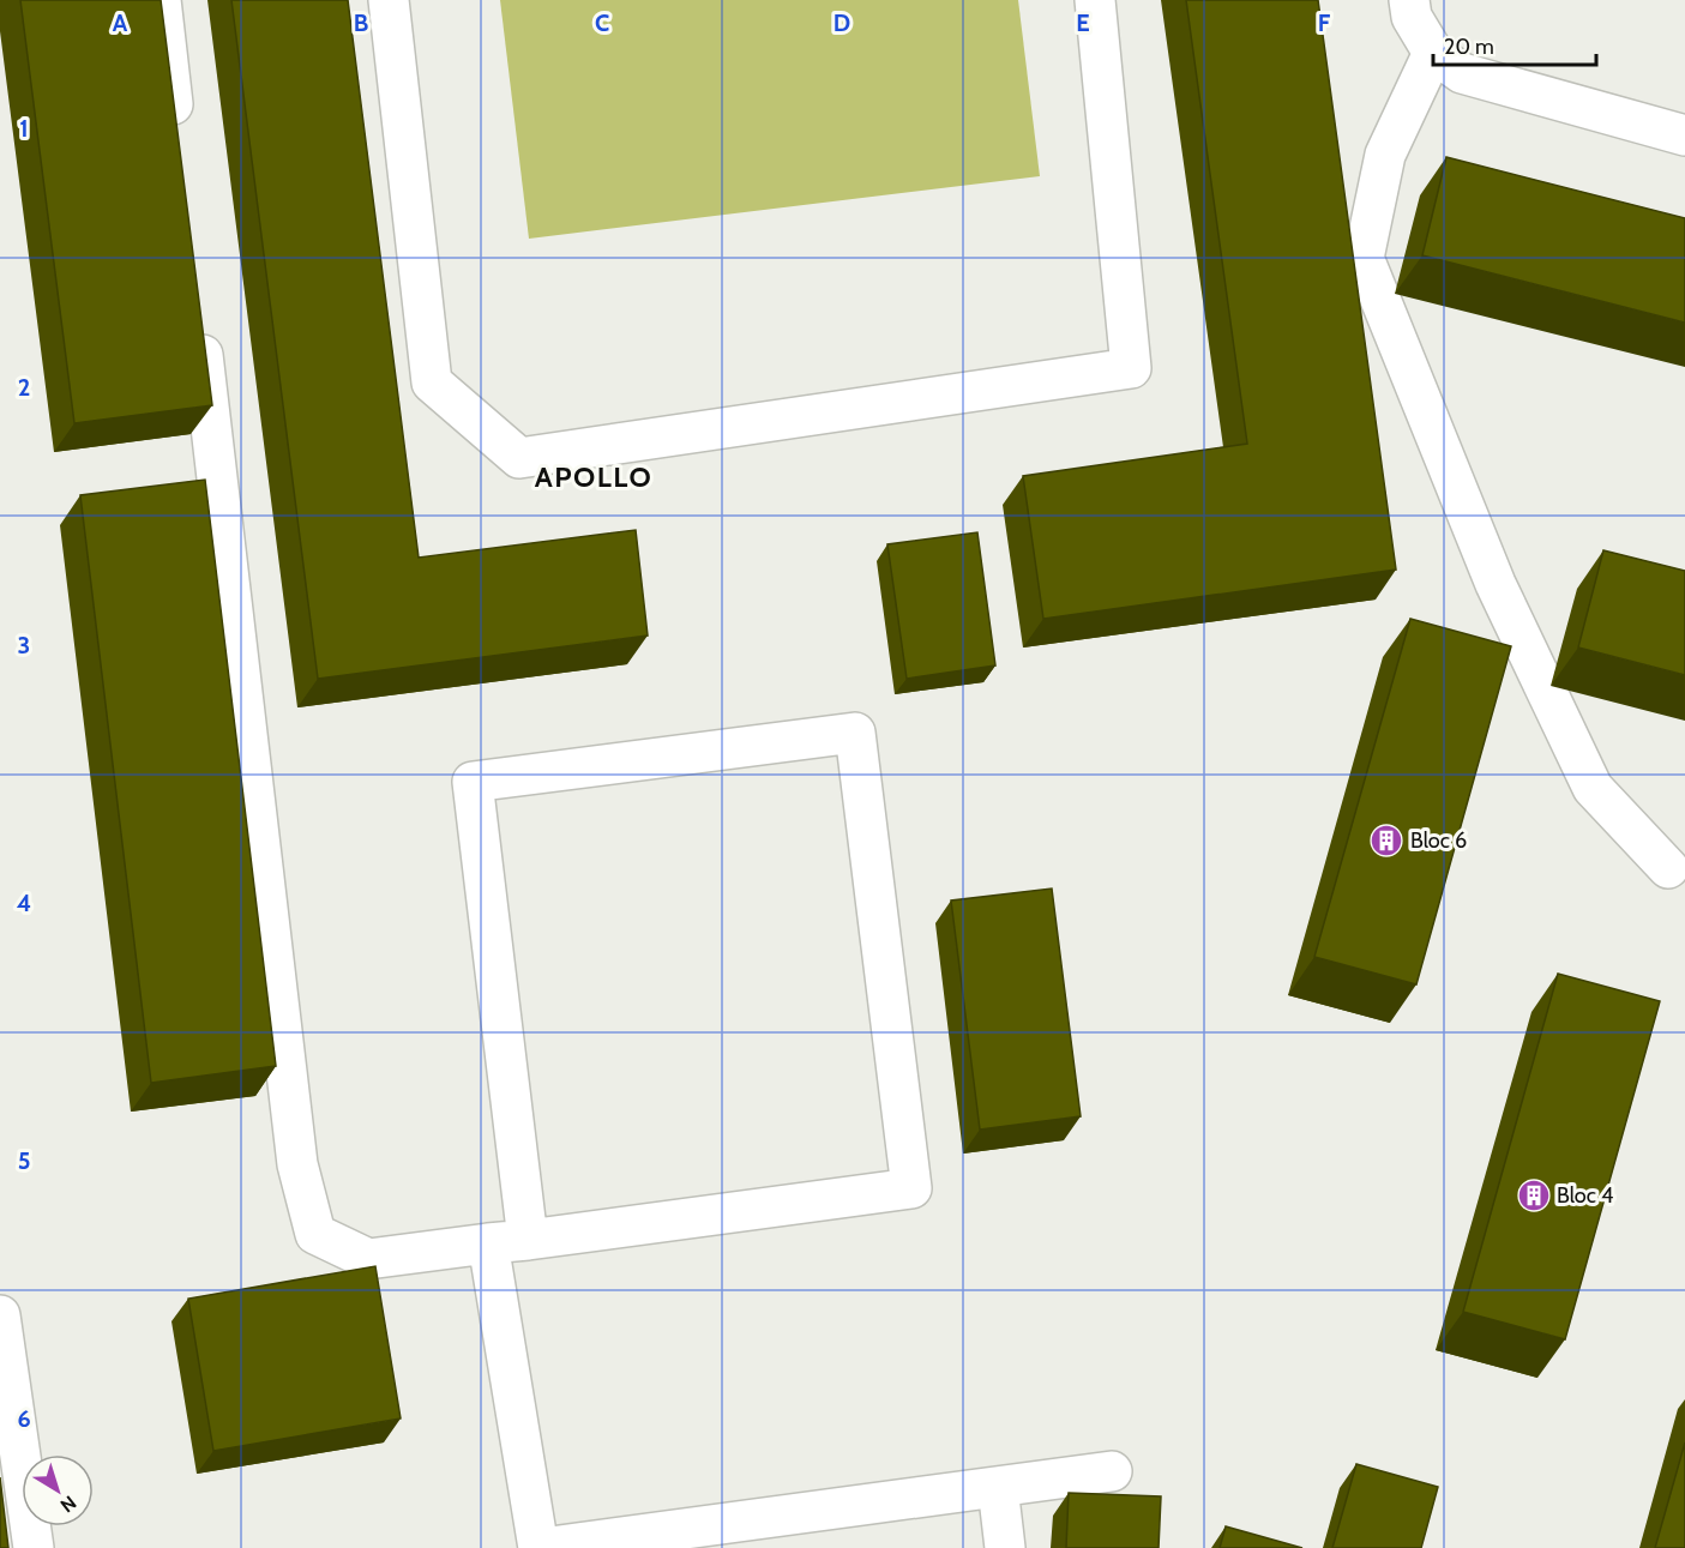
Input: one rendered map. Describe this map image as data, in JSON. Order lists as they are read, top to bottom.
{
  "districts": ["APOLLO"],
  "places": {
    "building": ["Bloc 6", "Bloc 4"]
  },
  "scale_bar": "20 m",
  "north": "bottom right",
  "grid": {
    "columns": [
      "A",
      "B",
      "C",
      "D",
      "E",
      "F"
    ],
    "rows": [
      "1",
      "2",
      "3",
      "4",
      "5",
      "6"
    ]
  }
}
